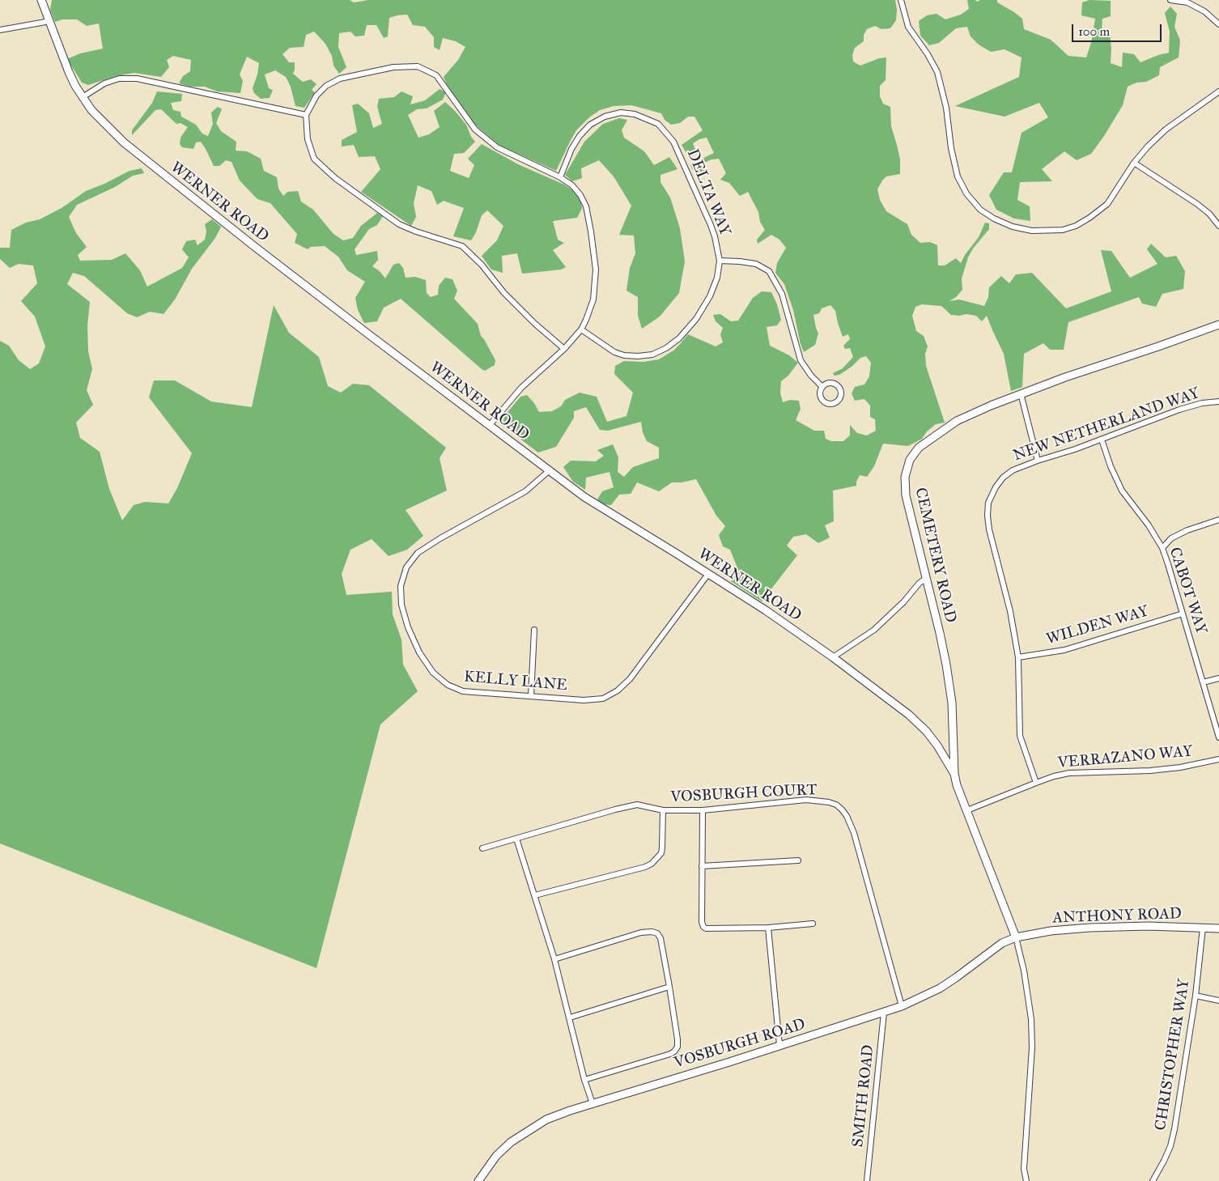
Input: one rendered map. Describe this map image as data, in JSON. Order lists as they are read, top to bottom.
{
  "streets": {
    "street": [
      "DELTA WAY",
      "WERNER ROAD",
      "NEW NETHERLAND WAY",
      "CEMETERY ROAD",
      "CABOT WAY",
      "WILDEN WAY",
      "KELLY LANE",
      "VERRAZANO WAY",
      "VOSBURGH COURT",
      "ANTHONY ROAD",
      "VOSBURGH ROAD",
      "CHRISTOPHER WAY",
      "SMITH ROAD"
    ]
  },
  "crossings": [
    ["WERNER ROAD", "CEMETERY ROAD"],
    ["WERNER ROAD", "KELLY LANE"],
    ["NEW NETHERLAND WAY", "CABOT WAY"],
    ["NEW NETHERLAND WAY", "WILDEN WAY"],
    ["NEW NETHERLAND WAY", "VERRAZANO WAY"],
    ["CEMETERY ROAD", "VERRAZANO WAY"],
    ["CEMETERY ROAD", "ANTHONY ROAD"],
    ["CEMETERY ROAD", "VOSBURGH ROAD"],
    ["CABOT WAY", "WILDEN WAY"],
    ["VOSBURGH COURT", "VOSBURGH ROAD"],
    ["ANTHONY ROAD", "VOSBURGH ROAD"],
    ["ANTHONY ROAD", "CHRISTOPHER WAY"],
    ["VOSBURGH ROAD", "SMITH ROAD"]
  ],
  "scale_bar": "100 m"
}
